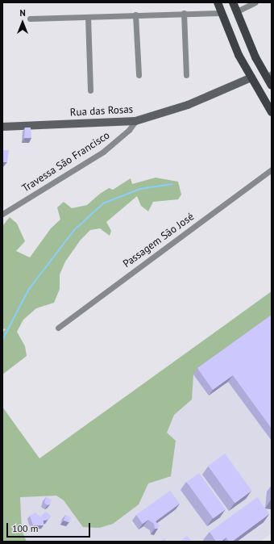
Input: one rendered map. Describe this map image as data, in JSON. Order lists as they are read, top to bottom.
{
  "streets": {
    "street": ["Rua das Rosas", "Travessa São Francisco", "Passagem São José"]
  },
  "crossings": [
    ["Rua das Rosas", "Travessa São Francisco"]
  ],
  "scale_bar": "100 m",
  "north": "top"
}
